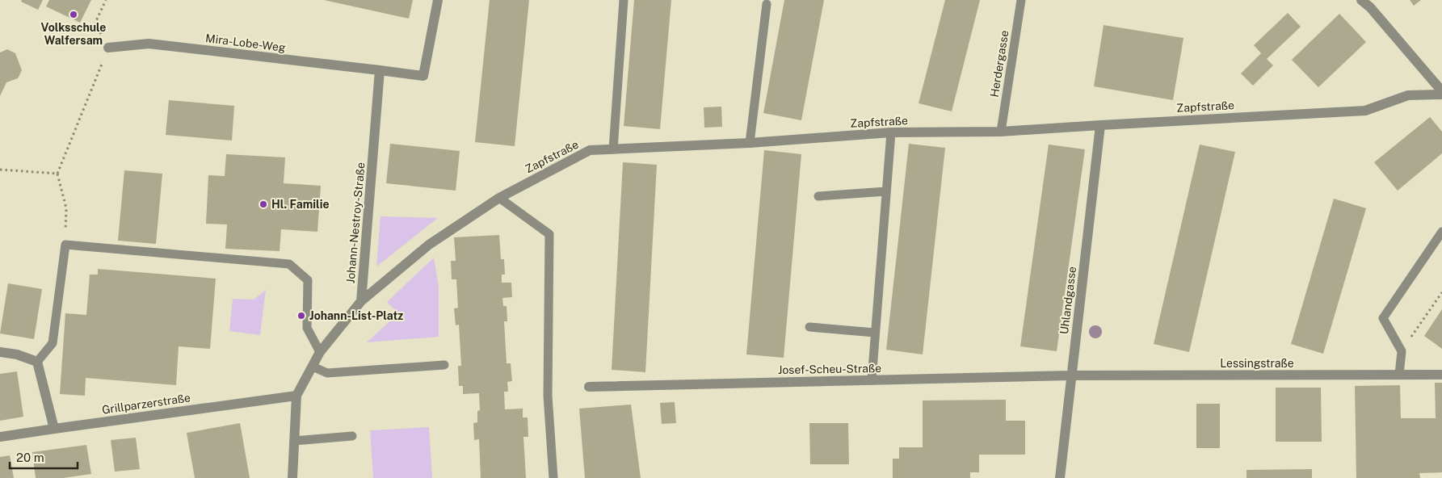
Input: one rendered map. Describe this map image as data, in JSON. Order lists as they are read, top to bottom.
{
  "streets": {
    "street": [
      "Mira-Lobe-Weg",
      "Zapfstraße",
      "Johann-Nestroy-Straße",
      "Uhlandgasse",
      "Lessingstraße",
      "Josef-Scheu-Straße",
      "Grillparzerstraße"
    ],
    "lane": ["Herdergasse"]
  },
  "crossings": [
    ["Mira-Lobe-Weg", "Johann-Nestroy-Straße"],
    ["Herdergasse", "Zapfstraße"],
    ["Zapfstraße", "Johann-Nestroy-Straße"],
    ["Zapfstraße", "Uhlandgasse"],
    ["Uhlandgasse", "Lessingstraße"],
    ["Uhlandgasse", "Josef-Scheu-Straße"],
    ["Lessingstraße", "Josef-Scheu-Straße"]
  ],
  "places": ["Volksschule Walfersam", "Hl. Familie", "Johann-List-Platz"],
  "scale_bar": "20 m"
}
